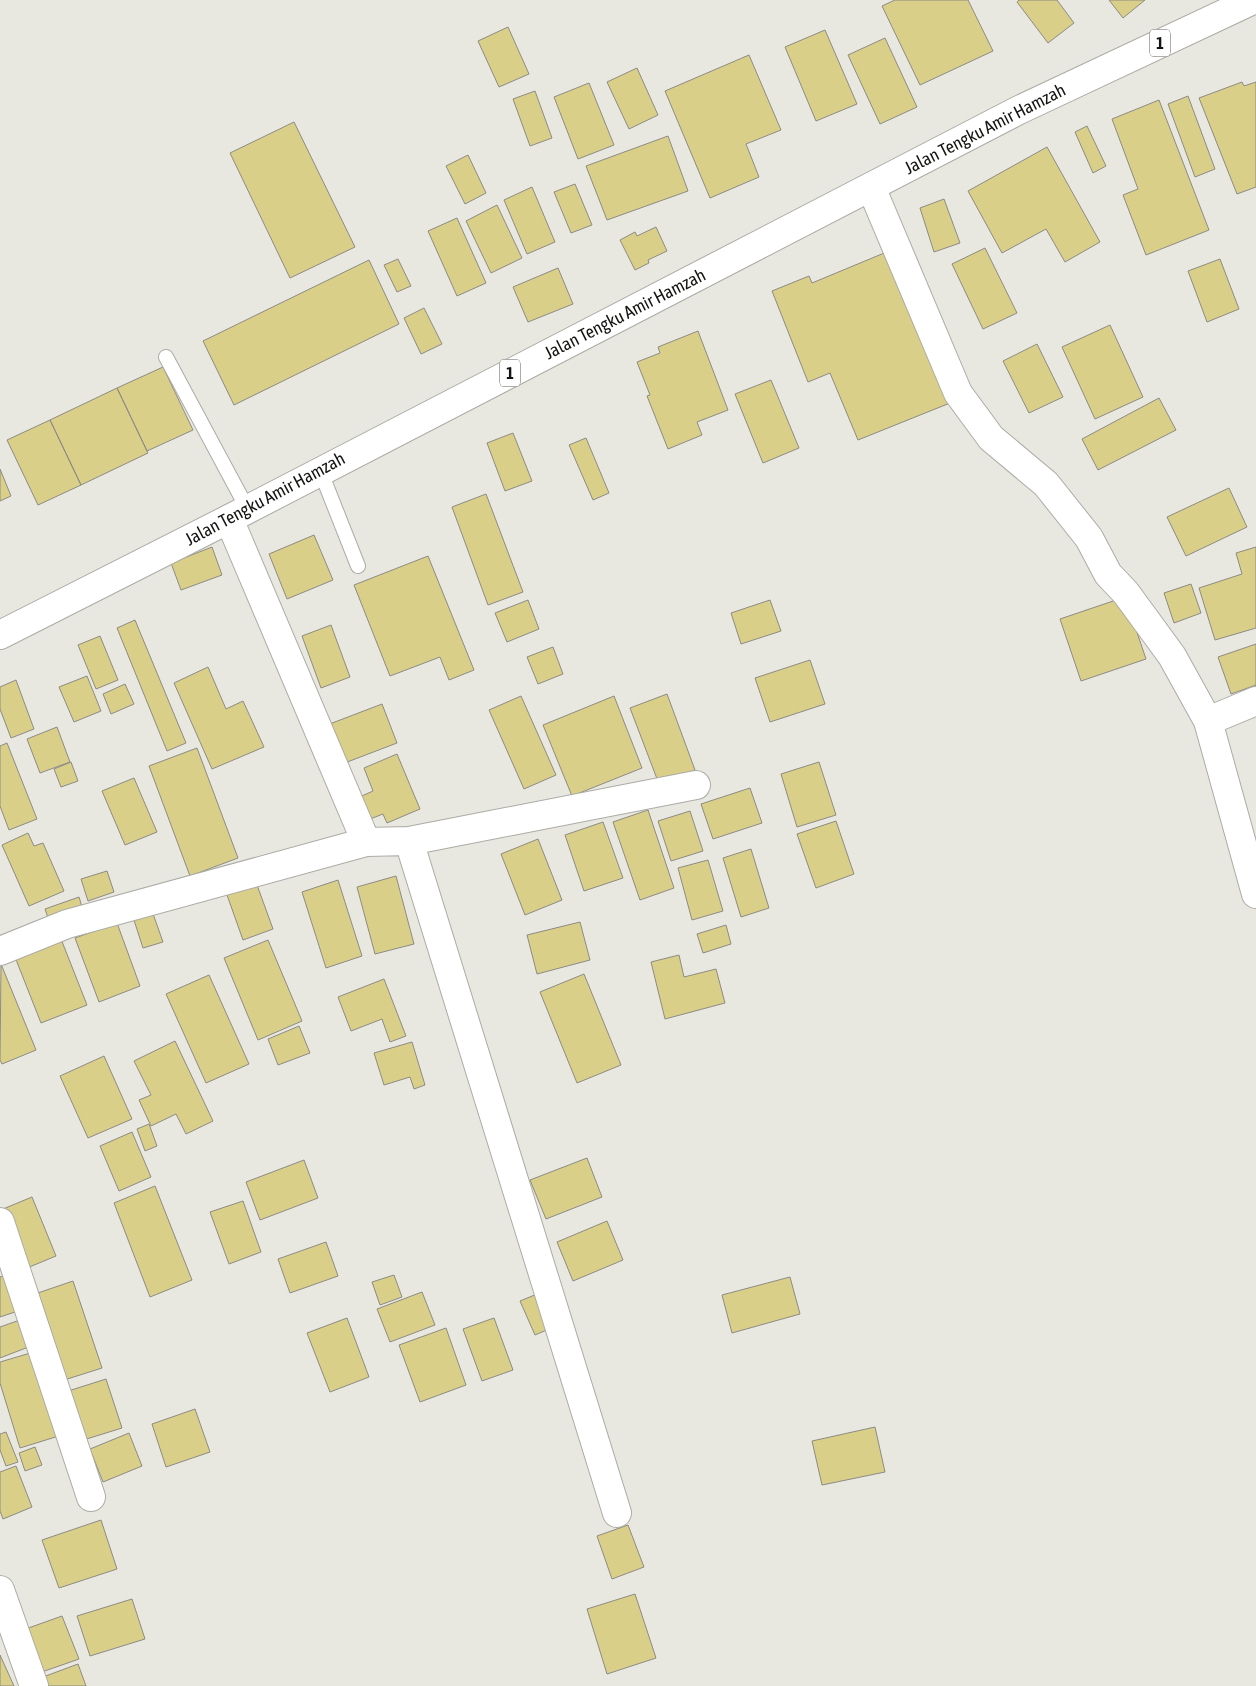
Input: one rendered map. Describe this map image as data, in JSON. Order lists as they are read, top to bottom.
{
  "streets": {
    "main road": ["1", "Jalan Tengku Amir Hamzah"]
  }
}
